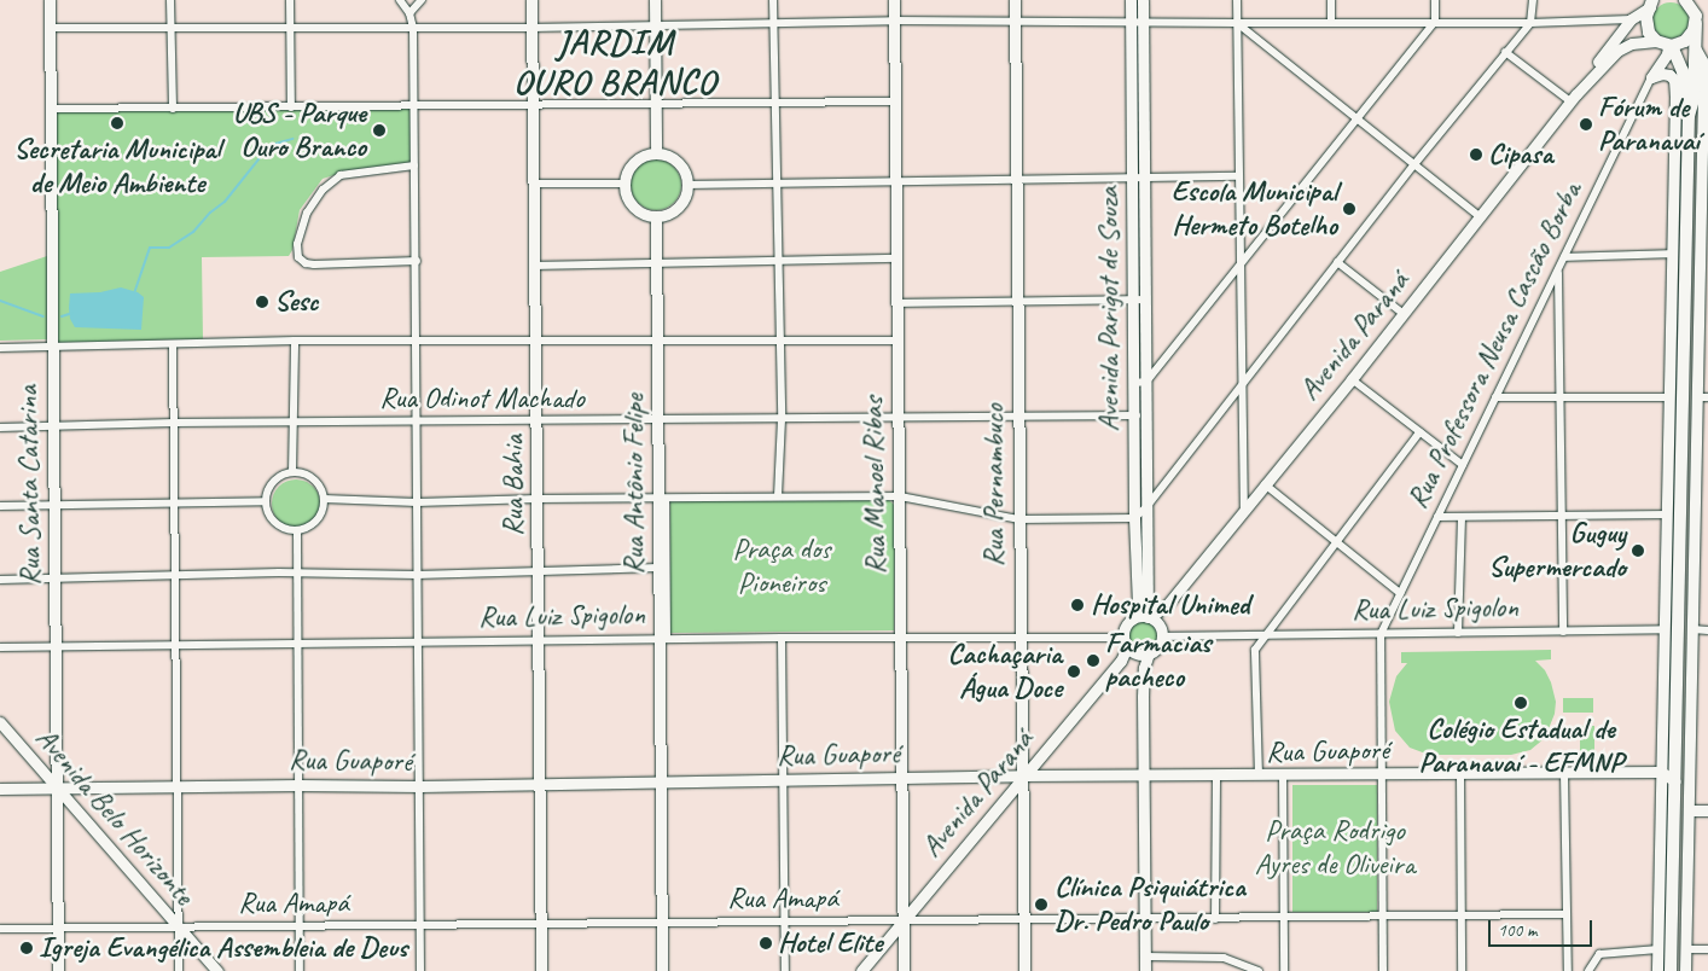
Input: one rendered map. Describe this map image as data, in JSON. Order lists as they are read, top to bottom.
{
  "streets": {
    "street": [
      "Avenida Parigot de Souza",
      "Avenida Paraná",
      "Rua Professora Neusa Cascão Borba",
      "Rua Odinot Machado",
      "Rua Antônio Felipe",
      "Rua Santa Catarina",
      "Rua Bahia",
      "Rua Manoel Ribas",
      "Rua Pernambuco",
      "Rua Luiz Spigolon",
      "Rua Guaporé",
      "Avenida Belo Horizonte",
      "Rua Amapá"
    ]
  },
  "crossings": [
    ["Avenida Parigot de Souza", "Avenida Paraná"],
    ["Avenida Parigot de Souza", "Rua Odinot Machado"],
    ["Avenida Parigot de Souza", "Rua Luiz Spigolon"],
    ["Avenida Paraná", "Rua Manoel Ribas"],
    ["Avenida Paraná", "Rua Pernambuco"],
    ["Avenida Paraná", "Rua Luiz Spigolon"],
    ["Avenida Paraná", "Rua Guaporé"],
    ["Avenida Paraná", "Rua Amapá"],
    ["Rua Professora Neusa Cascão Borba", "Rua Luiz Spigolon"],
    ["Rua Odinot Machado", "Rua Antônio Felipe"],
    ["Rua Odinot Machado", "Rua Santa Catarina"],
    ["Rua Odinot Machado", "Rua Bahia"],
    ["Rua Odinot Machado", "Rua Manoel Ribas"],
    ["Rua Odinot Machado", "Rua Pernambuco"],
    ["Rua Antônio Felipe", "Rua Luiz Spigolon"],
    ["Rua Antônio Felipe", "Rua Guaporé"],
    ["Rua Antônio Felipe", "Rua Amapá"],
    ["Rua Santa Catarina", "Rua Luiz Spigolon"],
    ["Rua Santa Catarina", "Rua Guaporé"],
    ["Rua Santa Catarina", "Avenida Belo Horizonte"],
    ["Rua Santa Catarina", "Rua Amapá"],
    ["Rua Bahia", "Rua Luiz Spigolon"],
    ["Rua Bahia", "Rua Guaporé"],
    ["Rua Bahia", "Rua Amapá"],
    ["Rua Manoel Ribas", "Rua Luiz Spigolon"],
    ["Rua Manoel Ribas", "Rua Guaporé"],
    ["Rua Manoel Ribas", "Rua Amapá"],
    ["Rua Pernambuco", "Rua Luiz Spigolon"],
    ["Rua Pernambuco", "Rua Guaporé"],
    ["Rua Pernambuco", "Rua Amapá"],
    ["Rua Guaporé", "Avenida Belo Horizonte"],
    ["Avenida Belo Horizonte", "Rua Amapá"]
  ],
  "districts": ["JARDIM OURO BRANCO"],
  "parks": ["Praça dos Pioneiros", "Praça Rodrigo Ayres de Oliveira"],
  "places": [
    "Secretaria Municipal de Meio Ambiente",
    "Fórum de Paranavaí",
    "UBS - Parque Ouro Branco",
    "Cipasa",
    "Escola Municipal Hermeto Botelho",
    "Sesc",
    "Guguy Supermercado",
    "Hospital Unimed",
    "Farmacias pacheco",
    "Cachaçaria Água Doce",
    "Colégio Estadual de Paranavaí - EFMNP",
    "Clínica Psiquiátrica Dr. Pedro Paulo",
    "Hotel Elite",
    "Igreja Evangélica Assembleia de Deus"
  ],
  "scale_bar": "100 m"
}
